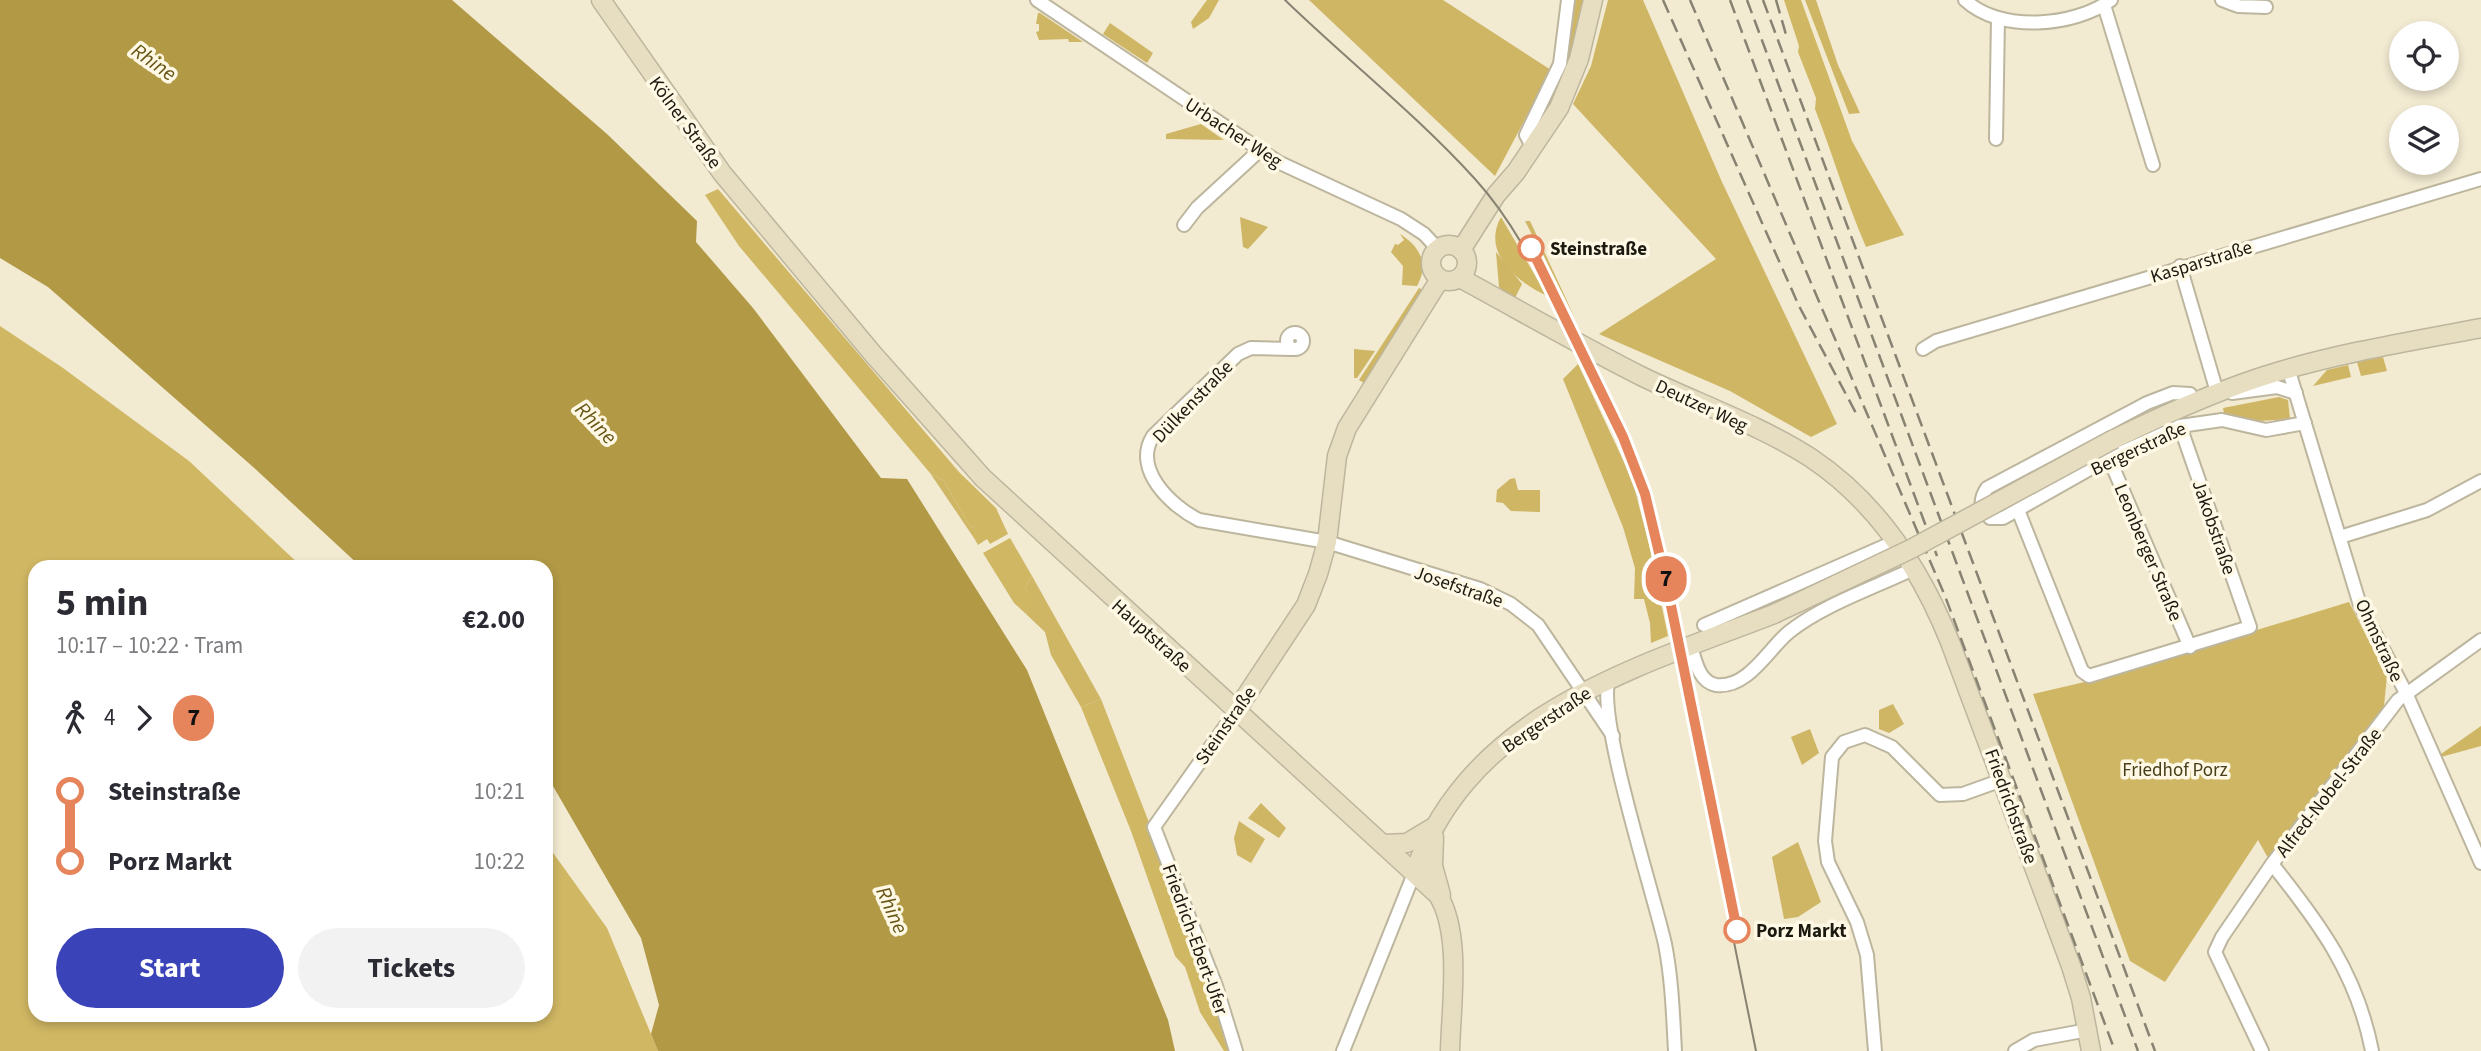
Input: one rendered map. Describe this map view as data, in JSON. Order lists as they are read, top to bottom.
{
  "streets": {
    "street": [
      "Kölner Straße",
      "Urbacher Weg",
      "Kasparstraße",
      "Dülkenstraße",
      "Deutzer Weg",
      "Bergerstraße",
      "Jakobstraße",
      "Leonberger Straße",
      "Josefstraße",
      "Hauptstraße",
      "Ohmstraße",
      "Steinstraße",
      "Alfred-Nobel-Straße",
      "Friedrichstraße",
      "Friedrich-Ebert-Ufer"
    ]
  },
  "crossings": [
    ["Kölner Straße", "Hauptstraße"],
    ["Urbacher Weg", "Deutzer Weg"],
    ["Urbacher Weg", "Steinstraße"],
    ["Dülkenstraße", "Josefstraße"],
    ["Dülkenstraße", "Steinstraße"],
    ["Deutzer Weg", "Steinstraße"],
    ["Deutzer Weg", "Friedrichstraße"],
    ["Bergerstraße", "Jakobstraße"],
    ["Bergerstraße", "Leonberger Straße"],
    ["Bergerstraße", "Josefstraße"],
    ["Bergerstraße", "Hauptstraße"],
    ["Bergerstraße", "Ohmstraße"],
    ["Jakobstraße", "Leonberger Straße"],
    ["Josefstraße", "Steinstraße"],
    ["Hauptstraße", "Steinstraße"],
    ["Ohmstraße", "Alfred-Nobel-Straße"],
    ["Steinstraße", "Friedrich-Ebert-Ufer"]
  ],
  "water": ["Rhine"],
  "parks": ["Friedhof Porz"],
  "places": ["Steinstraße", "Porz Markt"],
  "lines": ["tram line 7"],
  "page": {
    "on_map": "7",
    "heading": ["5 min", "10:17 – 10:22 · Tram", "€2.00"],
    "legs": ["4", "7"],
    "list": [
      {
        "name": "Steinstraße",
        "value": "10:21"
      },
      {
        "name": "Porz Markt",
        "value": "10:22"
      }
    ],
    "buttons": ["Start", "Tickets"]
  }
}
